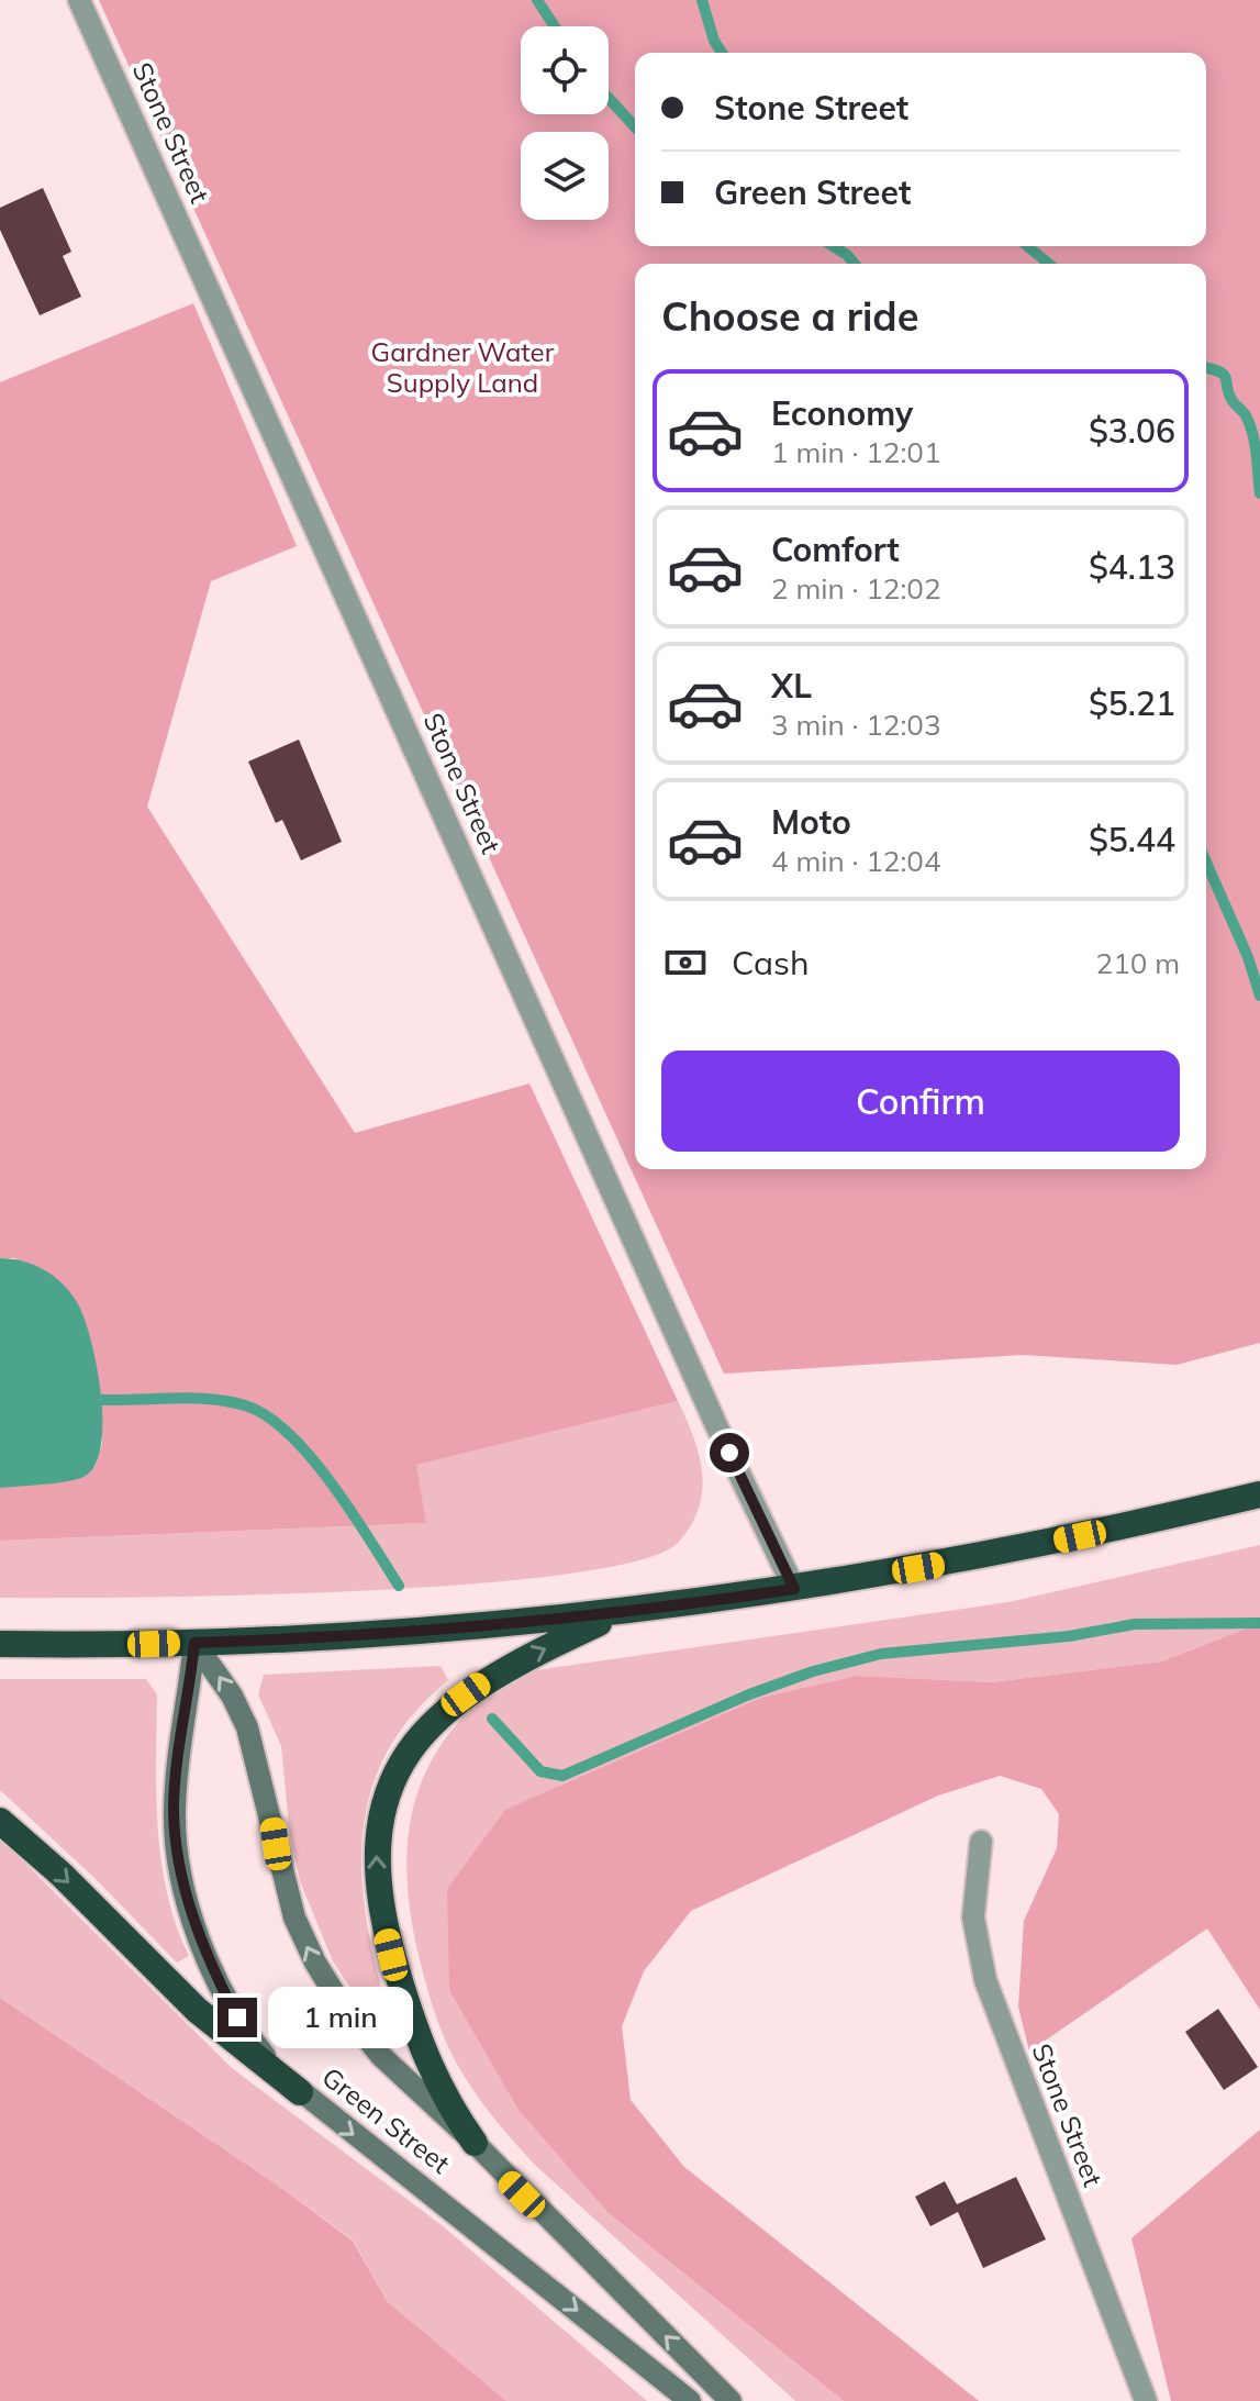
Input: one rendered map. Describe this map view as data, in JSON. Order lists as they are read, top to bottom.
{
  "streets": {
    "street": ["Stone Street", "Green Street"]
  },
  "parks": ["Gardner Water Supply Land"],
  "page": {
    "banner": ["Stone Street", "Green Street"],
    "heading": "Choose a ride",
    "list": [
      {
        "name": "Economy",
        "note": "1 min · 12:01",
        "value": "$3.06"
      },
      {
        "name": "Comfort",
        "note": "2 min · 12:02",
        "value": "$4.13"
      },
      {
        "name": "XL",
        "note": "3 min · 12:03",
        "value": "$5.21"
      },
      {
        "name": "Moto",
        "note": "4 min · 12:04",
        "value": "$5.44"
      }
    ],
    "pay": ["Cash", "210 m"],
    "buttons": "Confirm",
    "bubble": "1 min"
  }
}
